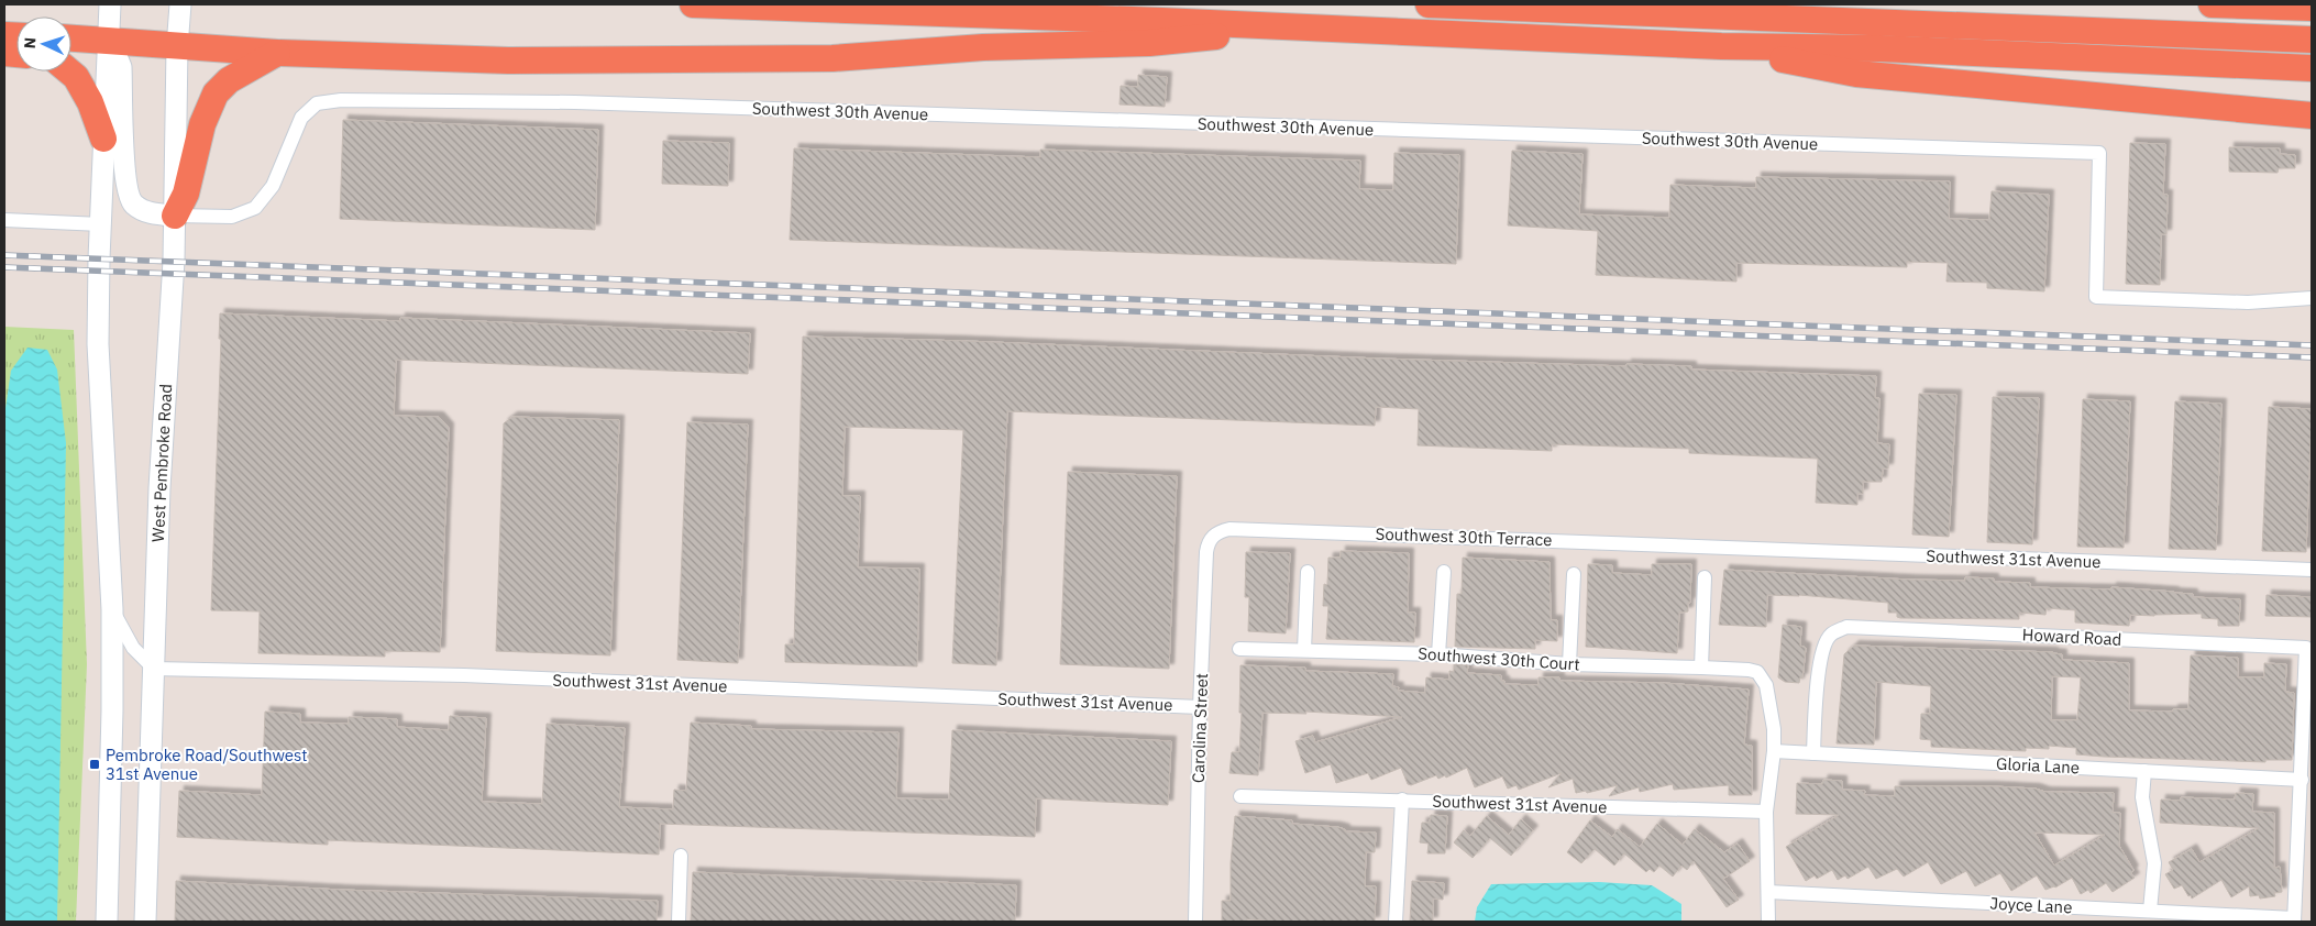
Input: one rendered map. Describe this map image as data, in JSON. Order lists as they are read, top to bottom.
{
  "streets": {
    "main road": ["West Pembroke Road"],
    "street": [
      "Southwest 30th Avenue",
      "Southwest 30th Terrace",
      "Southwest 31st Avenue",
      "Howard Road",
      "Southwest 30th Court",
      "Carolina Street",
      "Gloria Lane",
      "Joyce Lane"
    ]
  },
  "crossings": [
    ["Southwest 30th Avenue", "West Pembroke Road"],
    ["West Pembroke Road", "Southwest 31st Avenue"],
    ["Southwest 30th Terrace", "Southwest 31st Avenue"],
    ["Southwest 30th Terrace", "Carolina Street"],
    ["Southwest 31st Avenue", "Carolina Street"],
    ["Howard Road", "Gloria Lane"],
    ["Southwest 30th Court", "Gloria Lane"]
  ],
  "places": {
    "transit": ["Pembroke Road/Southwest 31st Avenue"]
  },
  "north": "left"
}
